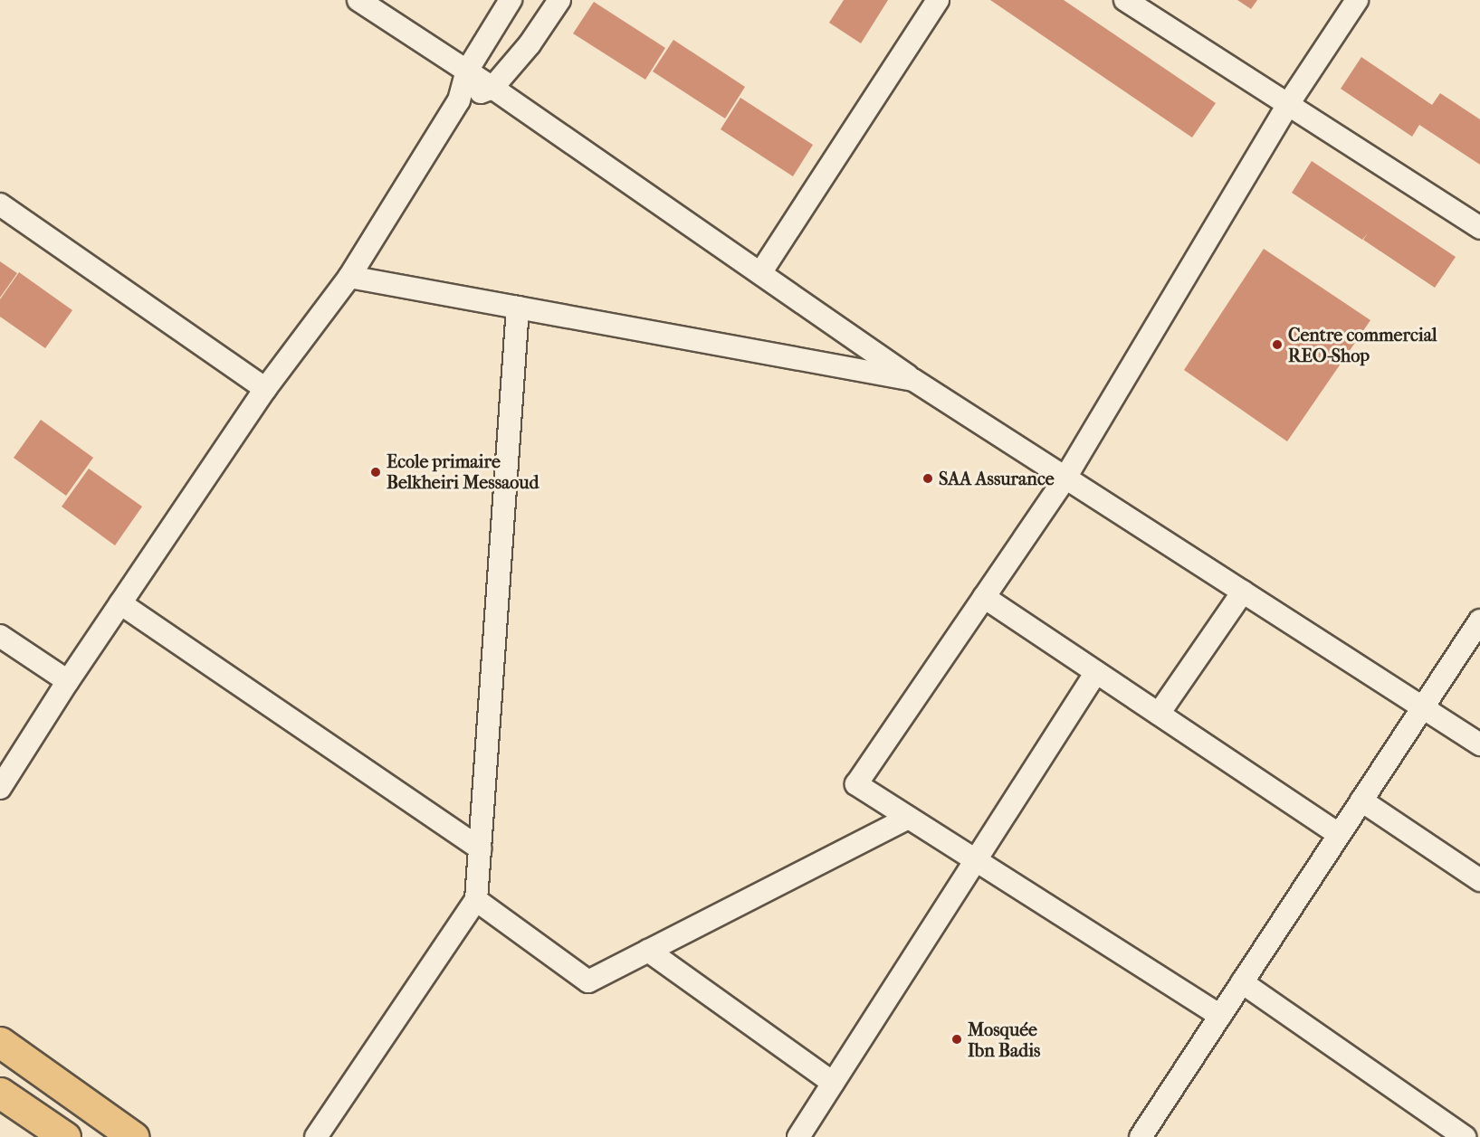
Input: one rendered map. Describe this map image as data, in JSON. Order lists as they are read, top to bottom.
{
  "places": [
    "Centre commercial REO-Shop",
    "Ecole primaire Belkheiri Messaoud",
    "SAA Assurance",
    "Mosquée Ibn Badis"
  ]
}
